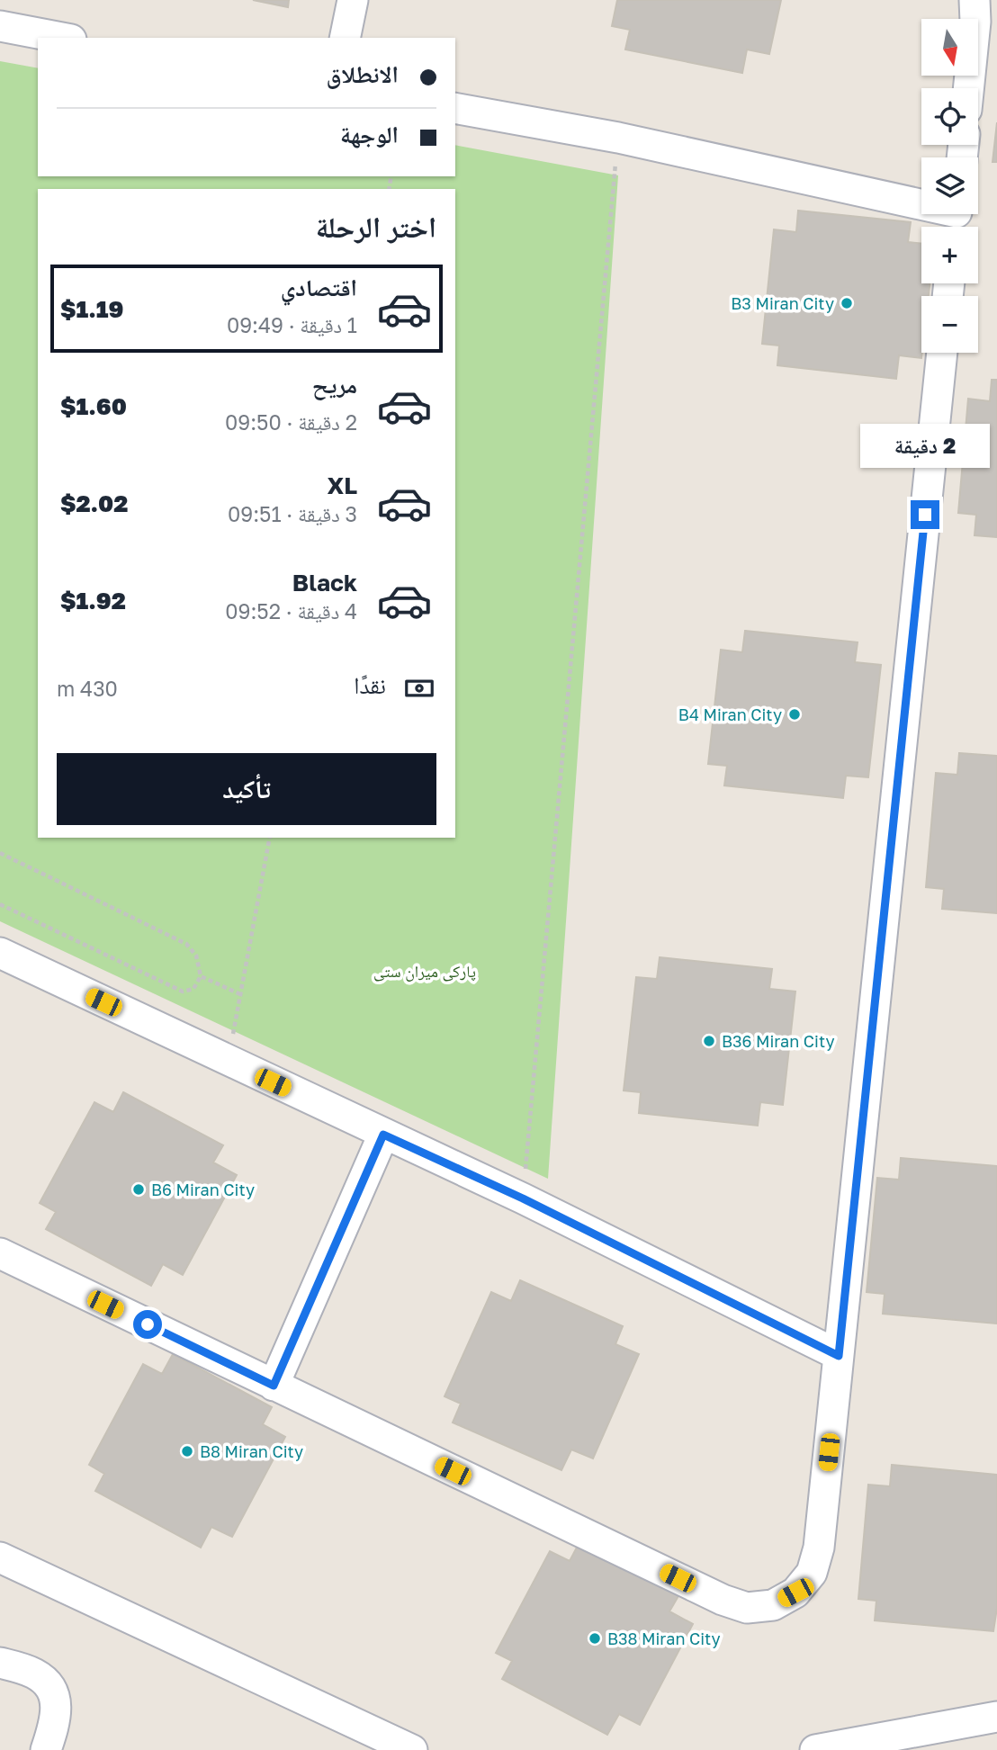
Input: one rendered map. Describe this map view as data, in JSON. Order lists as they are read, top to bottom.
{
  "parks": ["پارکی میران ستی"],
  "places": [
    "B3 Miran City",
    "B4 Miran City",
    "B36 Miran City",
    "B6 Miran City",
    "B8 Miran City",
    "B38 Miran City"
  ],
  "north": "bottom",
  "page": {
    "map_buttons": ["+", "−"],
    "banner": ["الانطلاق", "الوجهة"],
    "heading": "اختر الرحلة",
    "list": [
      {
        "name": "اقتصادي",
        "note": "1 دقيقة · 09:49",
        "value": "$1.19"
      },
      {
        "name": "مريح",
        "note": "2 دقيقة · 09:50",
        "value": "$1.60"
      },
      {
        "name": "XL",
        "note": "3 دقيقة · 09:51",
        "value": "$2.02"
      },
      {
        "name": "Black",
        "note": "4 دقيقة · 09:52",
        "value": "$1.92"
      }
    ],
    "bubble": "2 دقيقة",
    "pay": ["نقدًا", "430 m"],
    "buttons": "تأكيد"
  }
}
